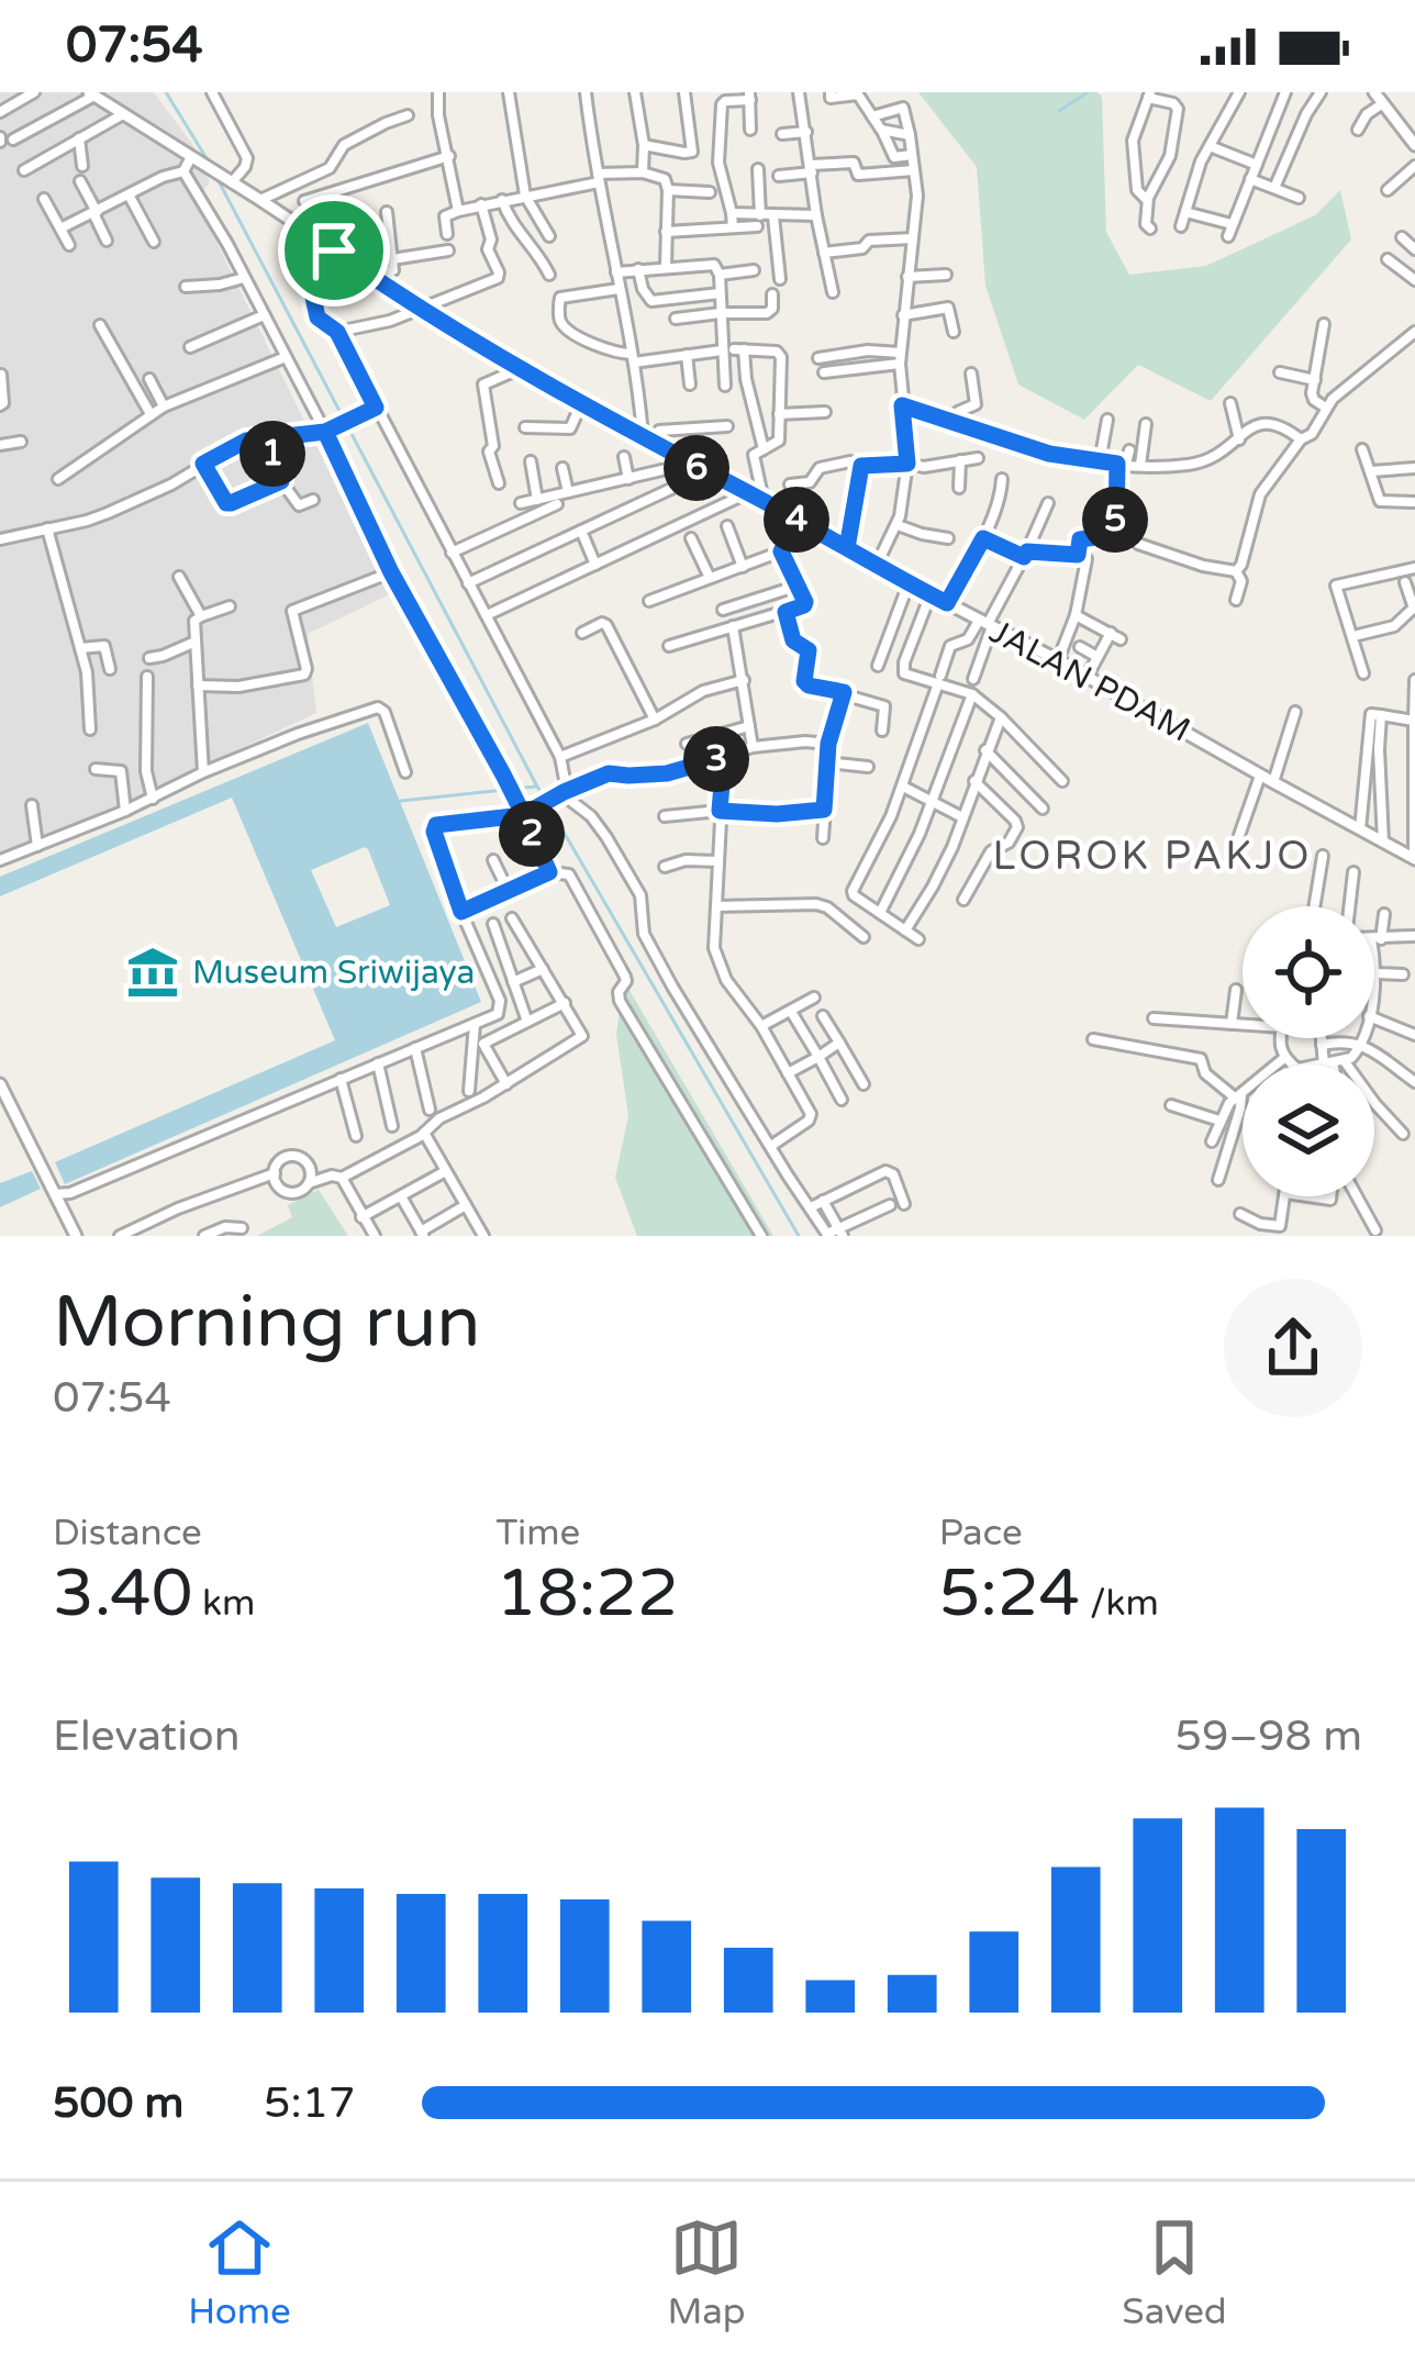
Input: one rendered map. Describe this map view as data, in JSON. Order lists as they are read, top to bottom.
{
  "streets": {
    "street": ["JALAN PDAM"]
  },
  "districts": ["LOROK PAKJO"],
  "places": {
    "museum": ["Museum Sriwijaya"]
  },
  "page": {
    "status": "07:54",
    "pins": [
      "1",
      "6",
      "4",
      "5",
      "3",
      "2"
    ],
    "heading": ["Morning run", "07:54"],
    "stats": [
      ["Distance", "3.40 km"],
      ["Time", "18:22"],
      ["Pace", "5:24 /km"]
    ],
    "chart": ["Elevation", "59–98 m"],
    "list": [
      {
        "name": "500 m",
        "note": "5:17"
      }
    ],
    "tabs": ["Home", "Map", "Saved"]
  }
}
